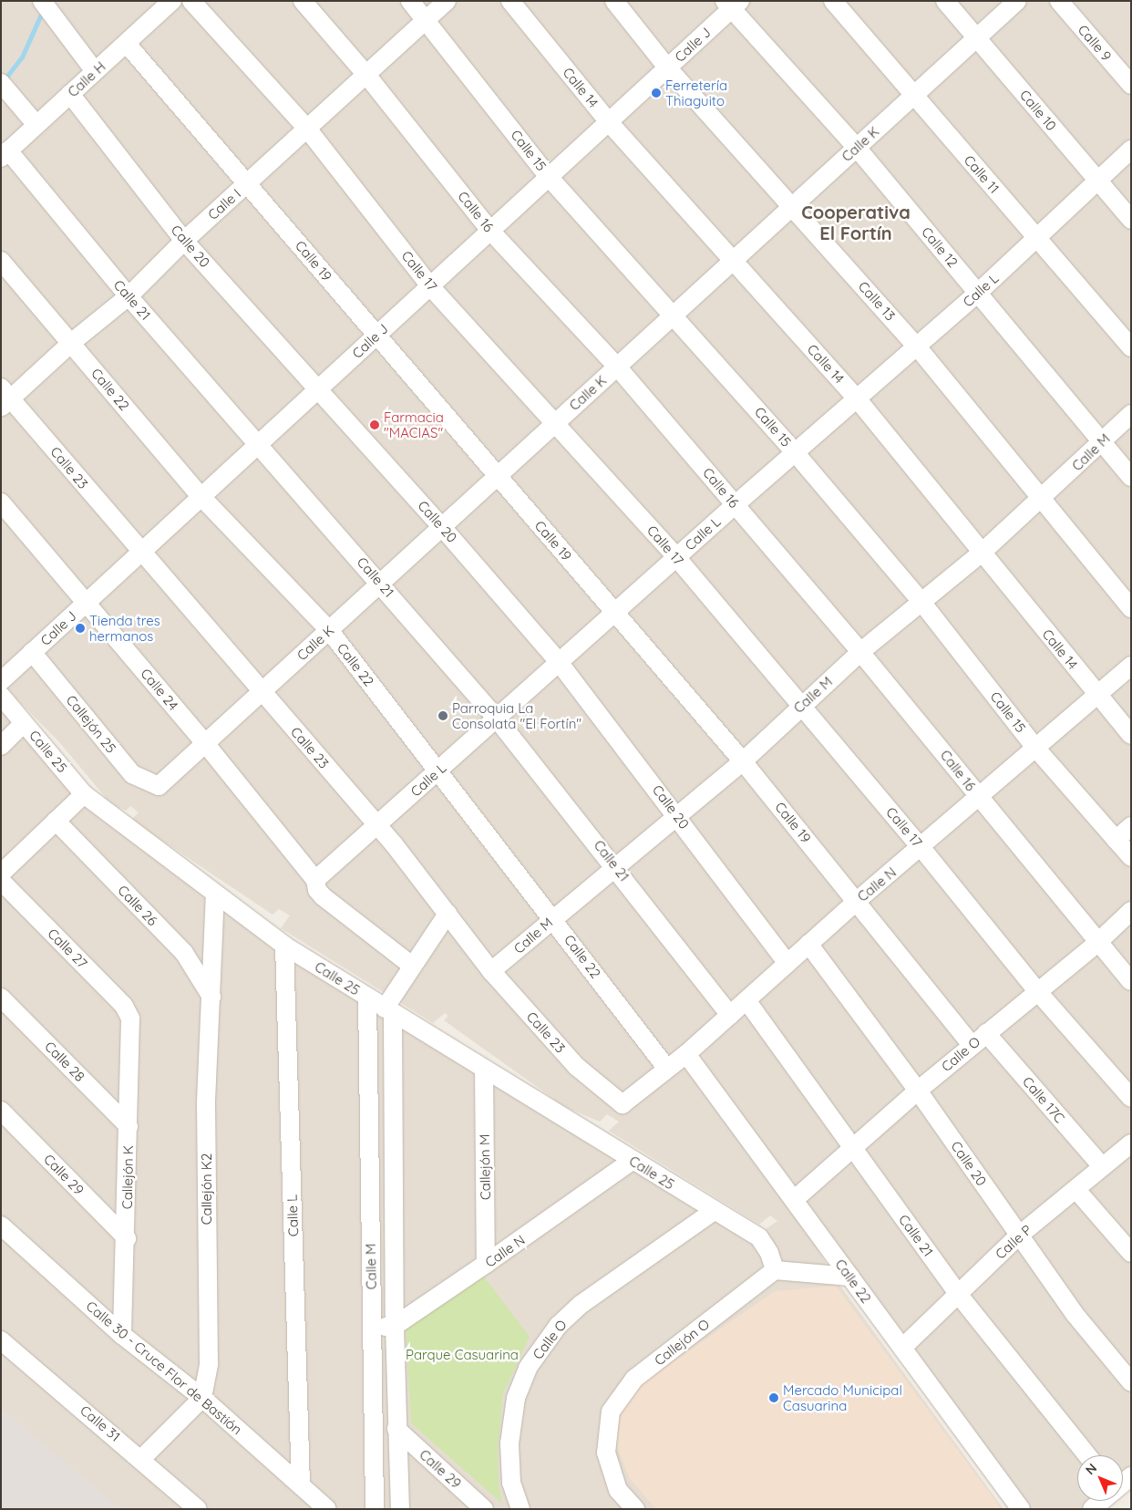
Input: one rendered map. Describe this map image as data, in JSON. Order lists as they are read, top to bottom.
{
  "streets": {
    "street": [
      "Calle 9",
      "Calle J",
      "Calle H",
      "Calle 14",
      "Calle 10",
      "Calle K",
      "Calle 15",
      "Calle 11",
      "Calle I",
      "Calle 16",
      "Calle 20",
      "Calle 12",
      "Calle 19",
      "Calle 17",
      "Calle L",
      "Calle 21",
      "Calle 13",
      "Calle 22",
      "Calle M",
      "Calle 23",
      "Calle 24",
      "Callejón 25",
      "Calle 25",
      "Calle N",
      "Calle 26",
      "Calle 27",
      "Calle O",
      "Calle 28",
      "Calle 17C",
      "Callejón M",
      "Calle 29",
      "Callejón K",
      "Callejón K2",
      "Calle P",
      "Callejón O",
      "Calle 30 - Cruce Flor de Bastión",
      "Calle 31"
    ]
  },
  "crossings": [
    ["Calle J", "Calle 14"],
    ["Calle J", "Calle 15"],
    ["Calle J", "Calle 16"],
    ["Calle J", "Calle 20"],
    ["Calle J", "Calle 12"],
    ["Calle J", "Calle 19"],
    ["Calle J", "Calle 17"],
    ["Calle J", "Calle 21"],
    ["Calle J", "Calle 13"],
    ["Calle J", "Calle 22"],
    ["Calle J", "Calle 23"],
    ["Calle J", "Calle 24"],
    ["Calle J", "Callejón 25"],
    ["Calle J", "Calle 25"],
    ["Calle H", "Calle 20"],
    ["Calle H", "Calle 19"],
    ["Calle H", "Calle 21"],
    ["Calle 14", "Calle K"],
    ["Calle 14", "Calle L"],
    ["Calle 14", "Calle M"],
    ["Calle 14", "Calle N"],
    ["Calle 10", "Calle K"],
    ["Calle 10", "Calle L"],
    ["Calle K", "Calle 15"],
    ["Calle K", "Calle 11"],
    ["Calle K", "Calle 16"],
    ["Calle K", "Calle 20"],
    ["Calle K", "Calle 12"],
    ["Calle K", "Calle 19"],
    ["Calle K", "Calle 17"],
    ["Calle K", "Calle 21"],
    ["Calle K", "Calle 13"],
    ["Calle K", "Calle 22"],
    ["Calle K", "Calle 23"],
    ["Calle K", "Calle 24"],
    ["Calle K", "Callejón 25"],
    ["Calle 15", "Calle I"],
    ["Calle 15", "Calle L"],
    ["Calle 15", "Calle M"],
    ["Calle 15", "Calle N"],
    ["Calle 11", "Calle L"],
    ["Calle I", "Calle 16"],
    ["Calle I", "Calle 20"],
    ["Calle I", "Calle 19"],
    ["Calle I", "Calle 17"],
    ["Calle I", "Calle 21"],
    ["Calle I", "Calle 22"],
    ["Calle I", "Calle 23"],
    ["Calle 16", "Calle L"],
    ["Calle 16", "Calle M"],
    ["Calle 16", "Calle N"],
    ["Calle 16", "Calle O"],
    ["Calle 20", "Calle L"],
    ["Calle 20", "Calle M"],
    ["Calle 20", "Calle N"],
    ["Calle 20", "Calle O"],
    ["Calle 20", "Calle P"],
    ["Calle 12", "Calle L"],
    ["Calle 12", "Calle M"],
    ["Calle 19", "Calle L"],
    ["Calle 19", "Calle M"],
    ["Calle 19", "Calle N"],
    ["Calle 19", "Calle O"],
    ["Calle 17", "Calle L"],
    ["Calle 17", "Calle M"],
    ["Calle 17", "Calle N"],
    ["Calle 17", "Calle O"],
    ["Calle L", "Calle 21"],
    ["Calle L", "Calle 13"],
    ["Calle L", "Calle 22"],
    ["Calle L", "Calle 23"],
    ["Calle L", "Calle 24"],
    ["Calle L", "Calle 25"],
    ["Calle L", "Calle 30 - Cruce Flor de Bastión"],
    ["Calle 21", "Calle M"],
    ["Calle 21", "Calle N"],
    ["Calle 21", "Calle O"],
    ["Calle 21", "Calle P"],
    ["Calle 13", "Calle M"],
    ["Calle 22", "Calle M"],
    ["Calle 22", "Calle N"],
    ["Calle 22", "Calle O"],
    ["Calle 22", "Calle P"],
    ["Calle M", "Calle 23"],
    ["Calle M", "Calle 25"],
    ["Calle M", "Calle N"],
    ["Calle M", "Calle 29"],
    ["Calle 23", "Calle N"],
    ["Calle 25", "Calle N"],
    ["Calle 25", "Calle O"],
    ["Calle 25", "Callejón M"],
    ["Calle 25", "Callejón K2"],
    ["Calle N", "Callejón M"],
    ["Calle 26", "Callejón K2"],
    ["Calle 27", "Callejón K"],
    ["Calle O", "Calle 17C"],
    ["Calle 28", "Callejón K"],
    ["Calle 17C", "Calle P"],
    ["Calle 29", "Callejón K"],
    ["Callejón K", "Calle 30 - Cruce Flor de Bastión"],
    ["Callejón K2", "Calle 30 - Cruce Flor de Bastión"]
  ],
  "districts": ["Cooperativa El Fortín"],
  "parks": ["Parque Casuarina"],
  "places": [
    "Ferretería Thiaguito",
    "Farmacia \"MACIAS\"",
    "Tienda tres hermanos",
    "Parroquia La Consolata \"El Fortín\"",
    "Mercado Municipal Casuarina"
  ],
  "north": "top left"
}
